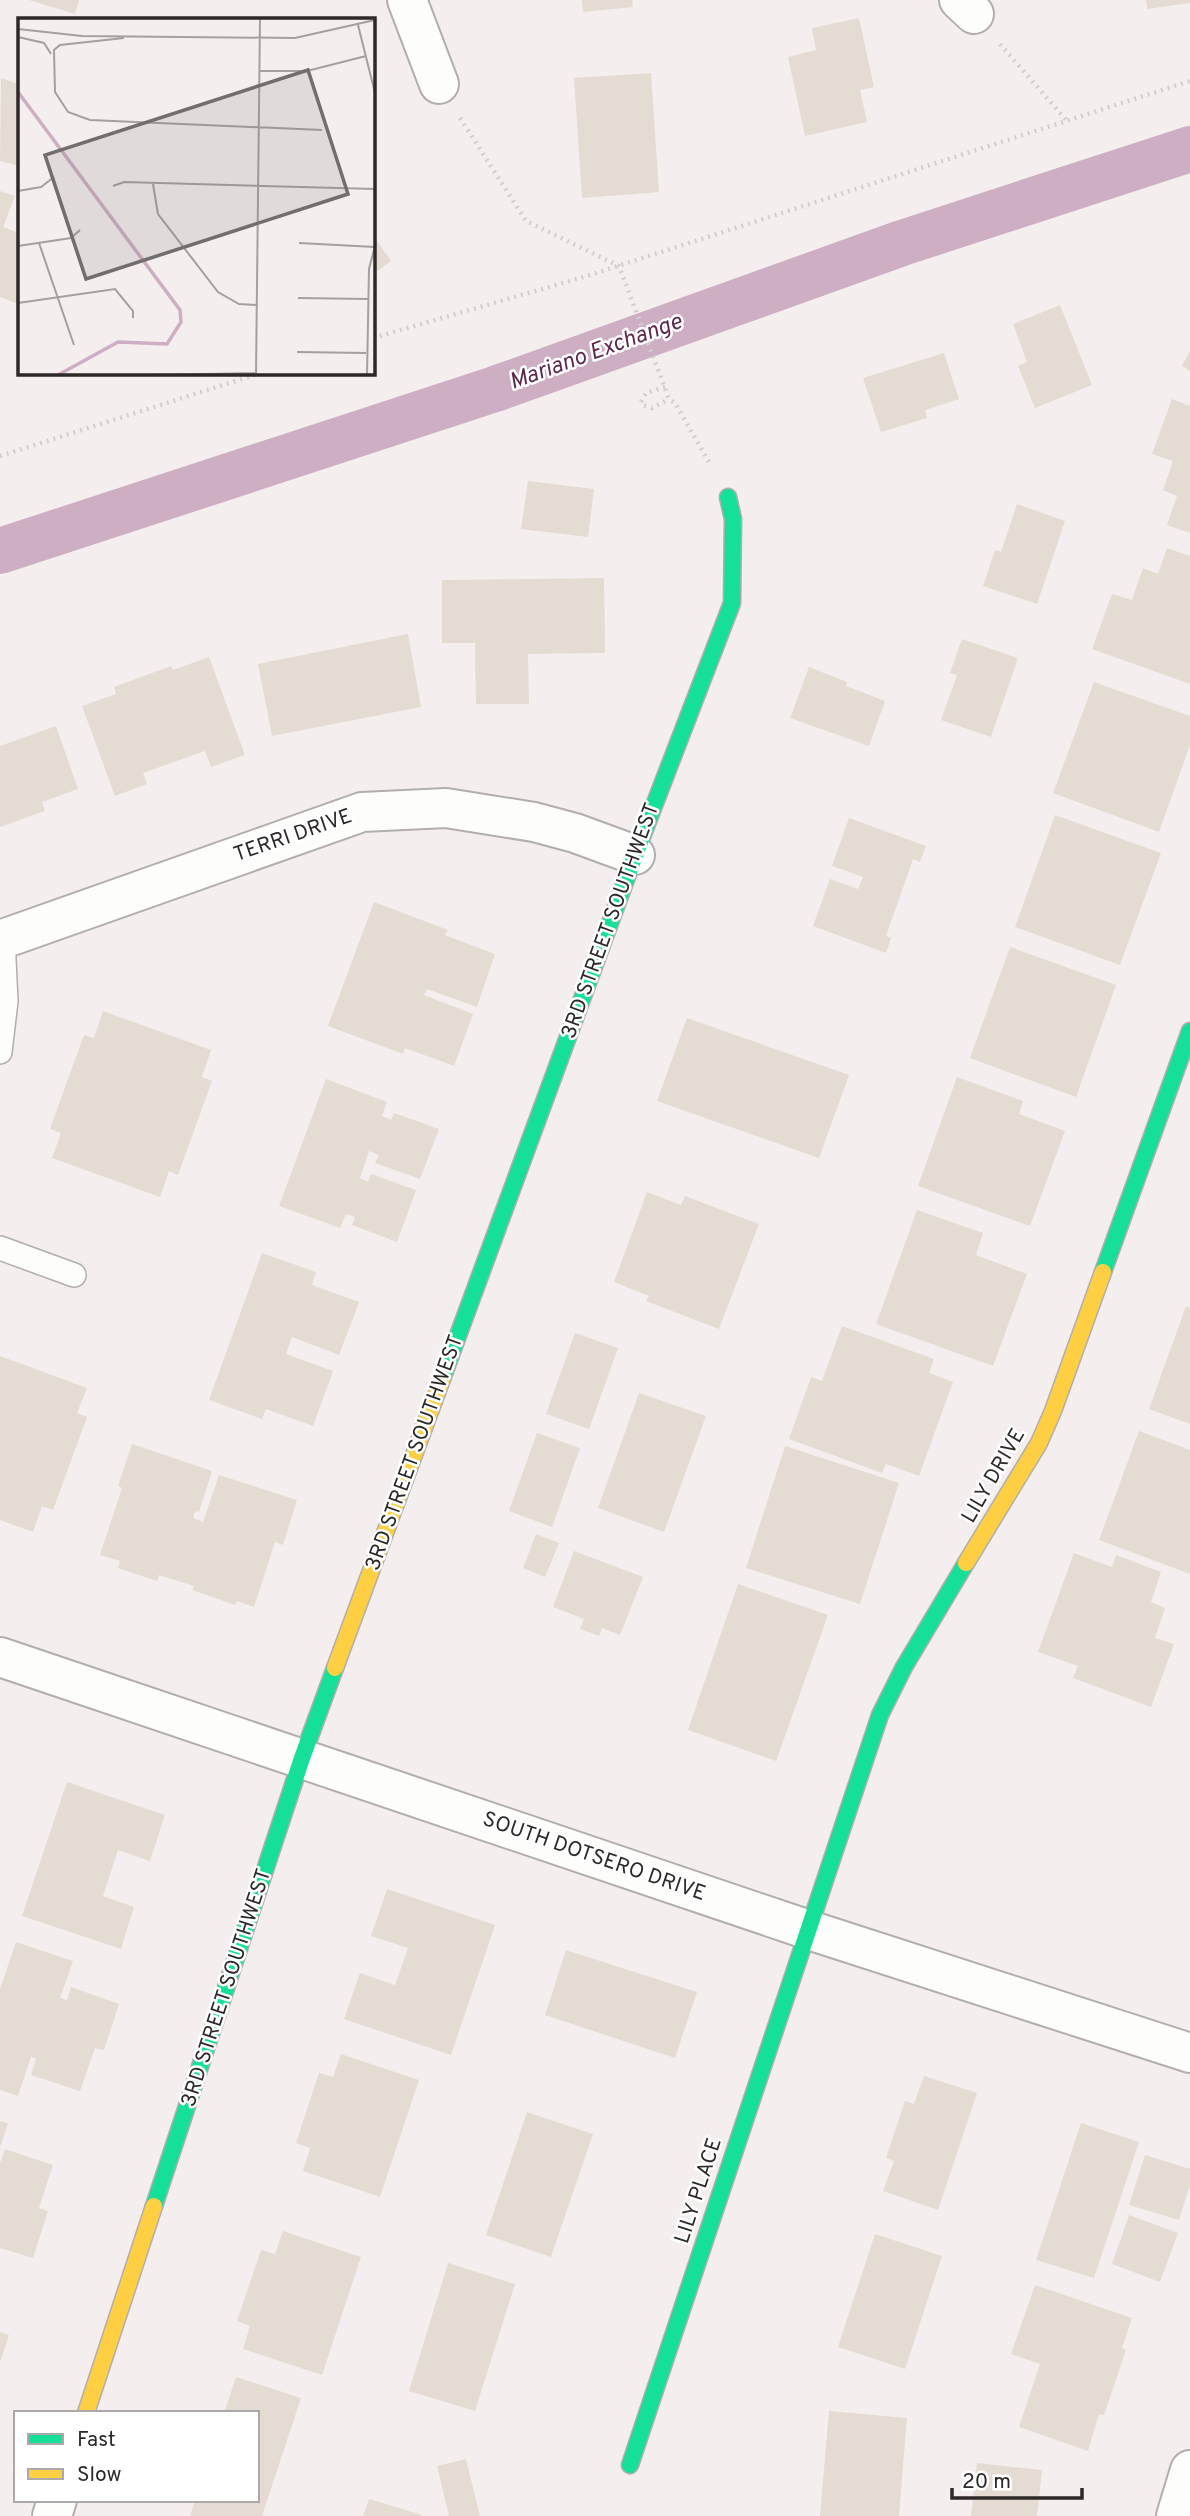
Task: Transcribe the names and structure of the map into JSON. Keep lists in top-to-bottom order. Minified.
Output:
{"streets":{"street":["TERRI DRIVE","3RD STREET SOUTHWEST","LILY DRIVE","SOUTH DOTSERO DRIVE","LILY PLACE"]},"crossings":[["TERRI DRIVE","3RD STREET SOUTHWEST"],["3RD STREET SOUTHWEST","SOUTH DOTSERO DRIVE"],["LILY DRIVE","SOUTH DOTSERO DRIVE"],["LILY DRIVE","LILY PLACE"],["SOUTH DOTSERO DRIVE","LILY PLACE"]],"water":["Mariano Exchange"],"legend":["Fast","Slow"],"scale_bar":"20 m"}
